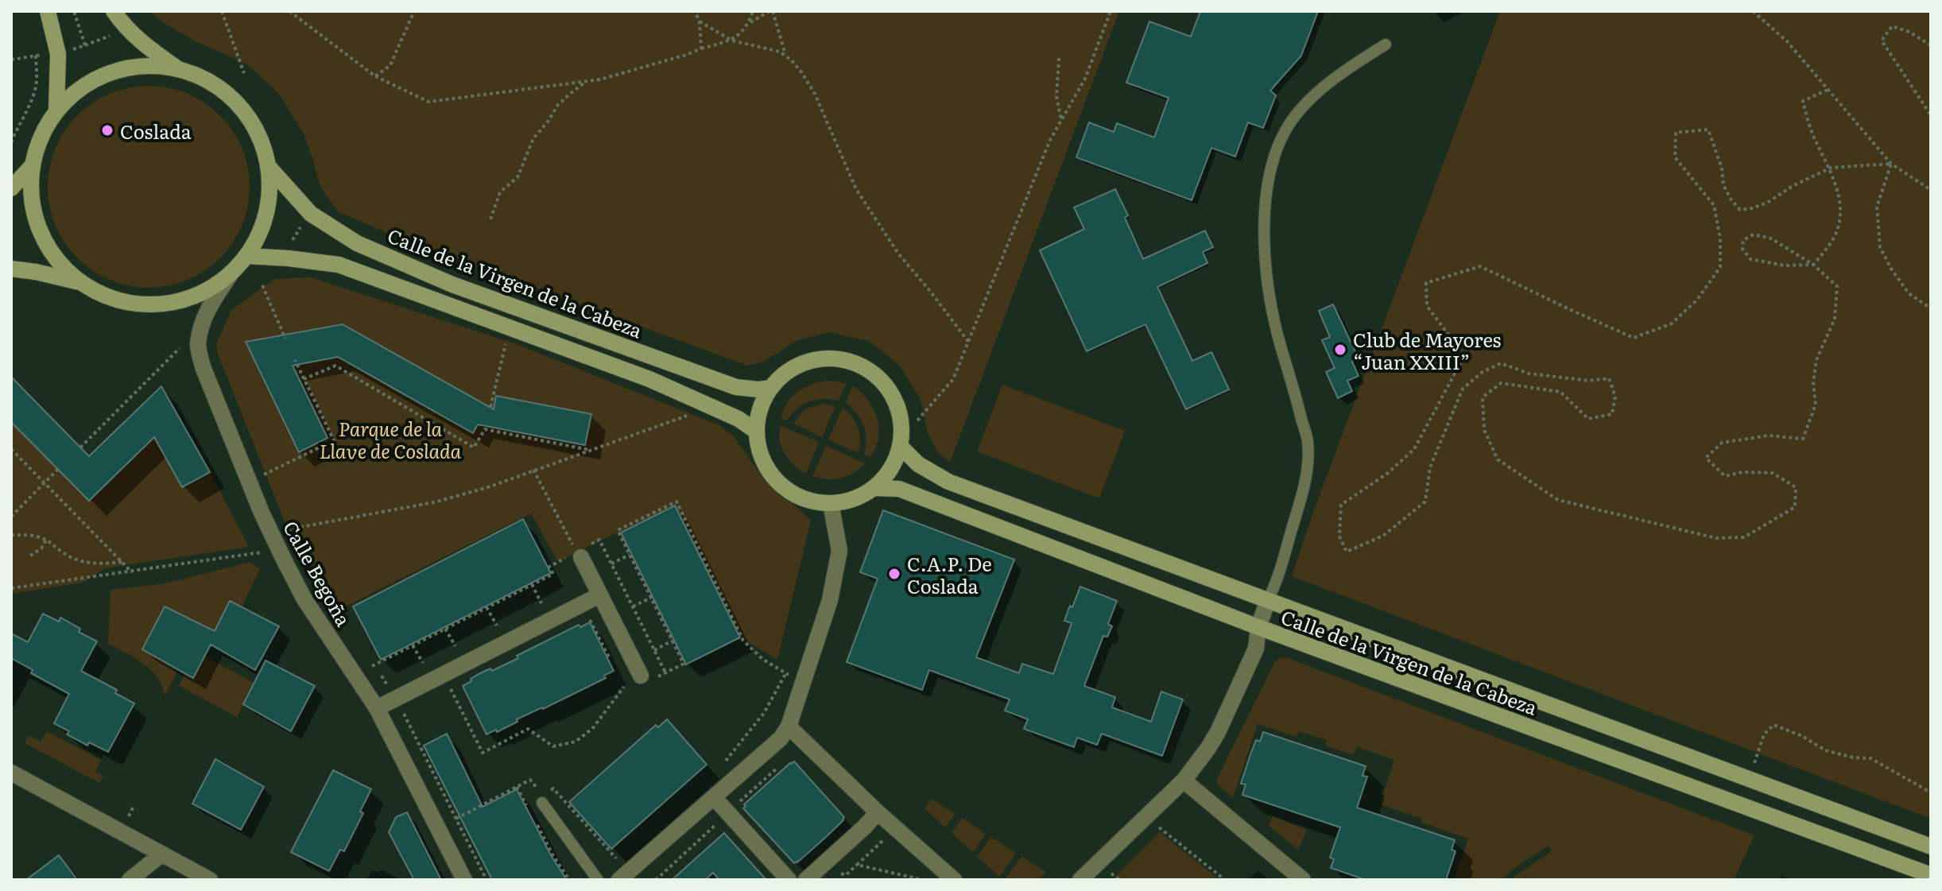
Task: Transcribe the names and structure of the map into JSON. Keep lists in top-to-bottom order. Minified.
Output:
{"streets":{"main road":["Calle de la Virgen de la Cabeza"],"street":["Calle Begoña"]},"parks":["Parque de la Llave de Coslada"],"places":["Coslada","Club de Mayores “Juan XXIII”","C.A.P. De Coslada"]}
